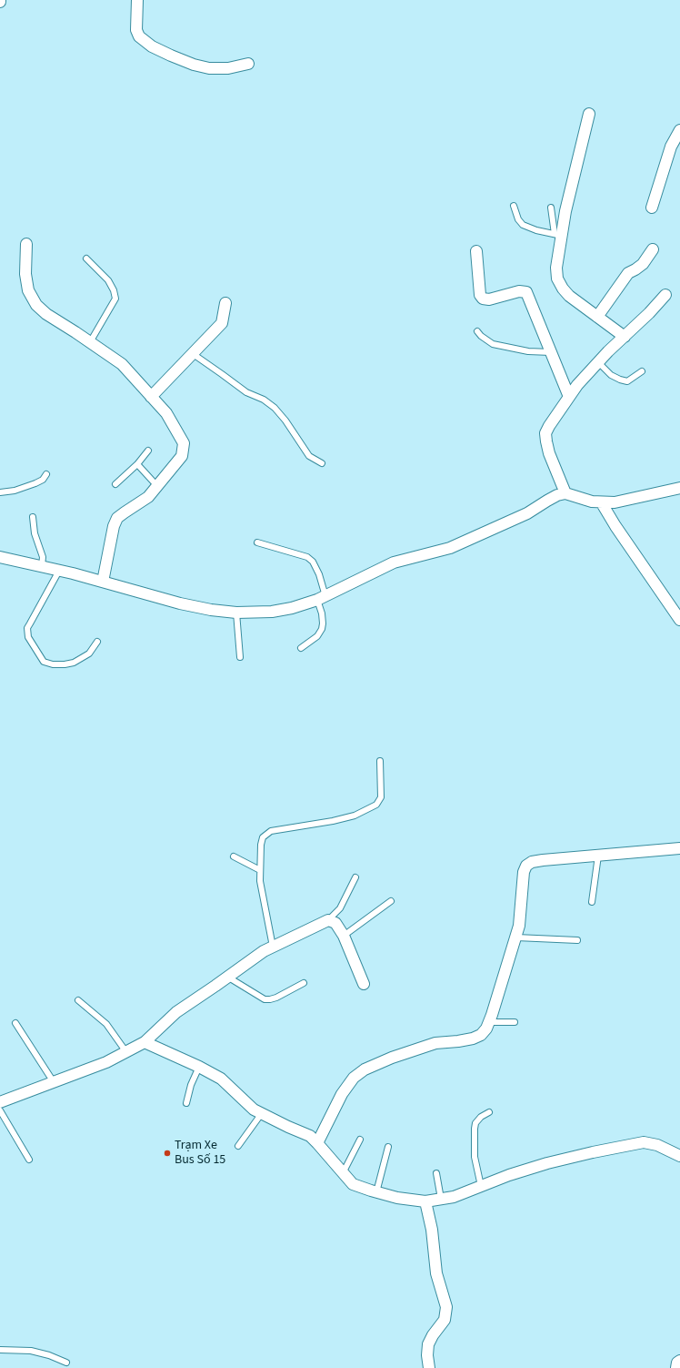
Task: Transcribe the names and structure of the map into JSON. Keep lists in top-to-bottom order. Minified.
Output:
{"places":["Trạm Xe Bus Số 15"]}
